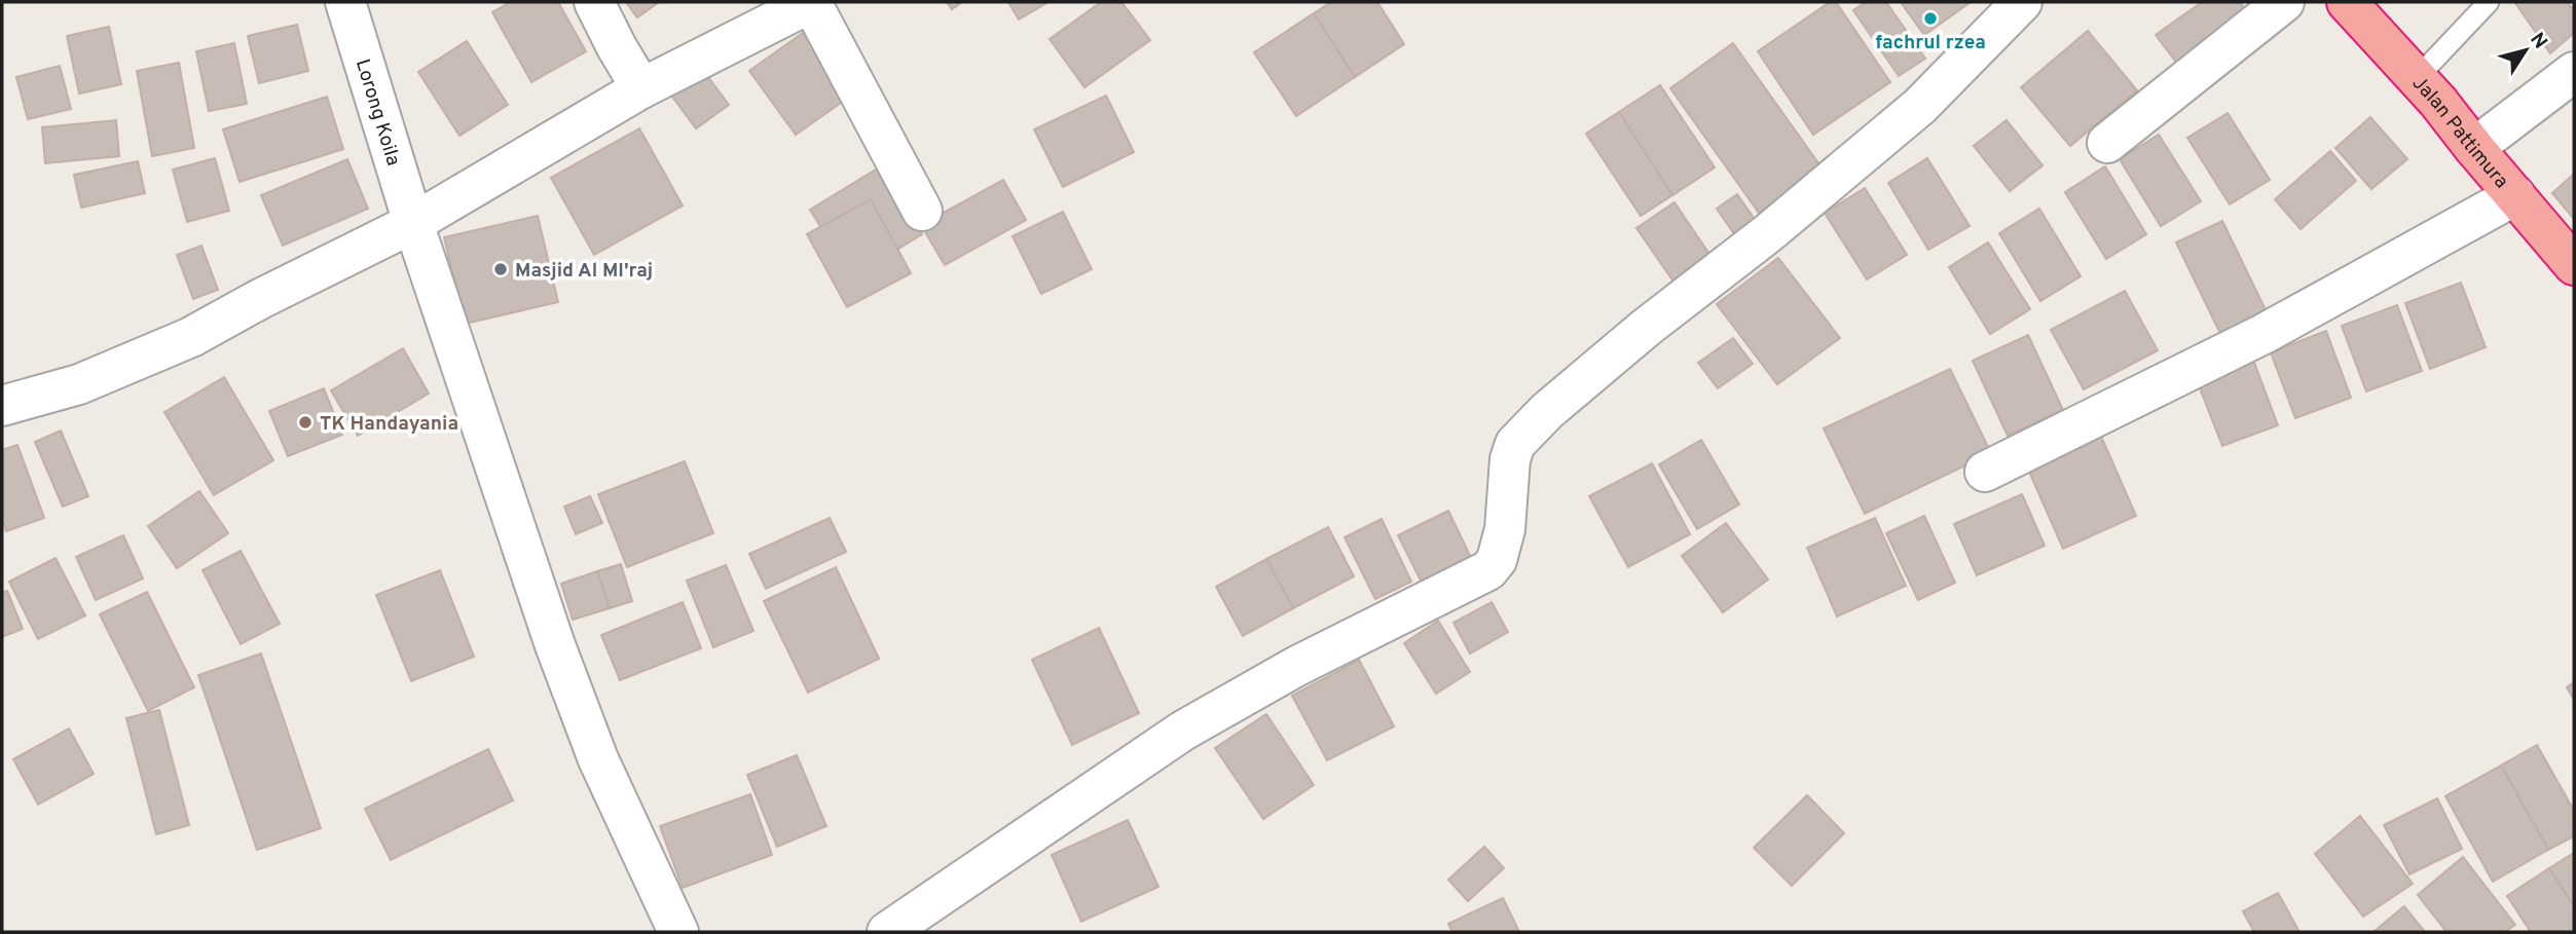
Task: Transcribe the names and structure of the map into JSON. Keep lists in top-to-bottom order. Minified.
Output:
{"streets":{"highway":["Jalan Pattimura"],"street":["Lorong Koila"]},"places":["fachrul rzea","Masjid Al MI'raj","TK Handayania"],"north":"top right"}
